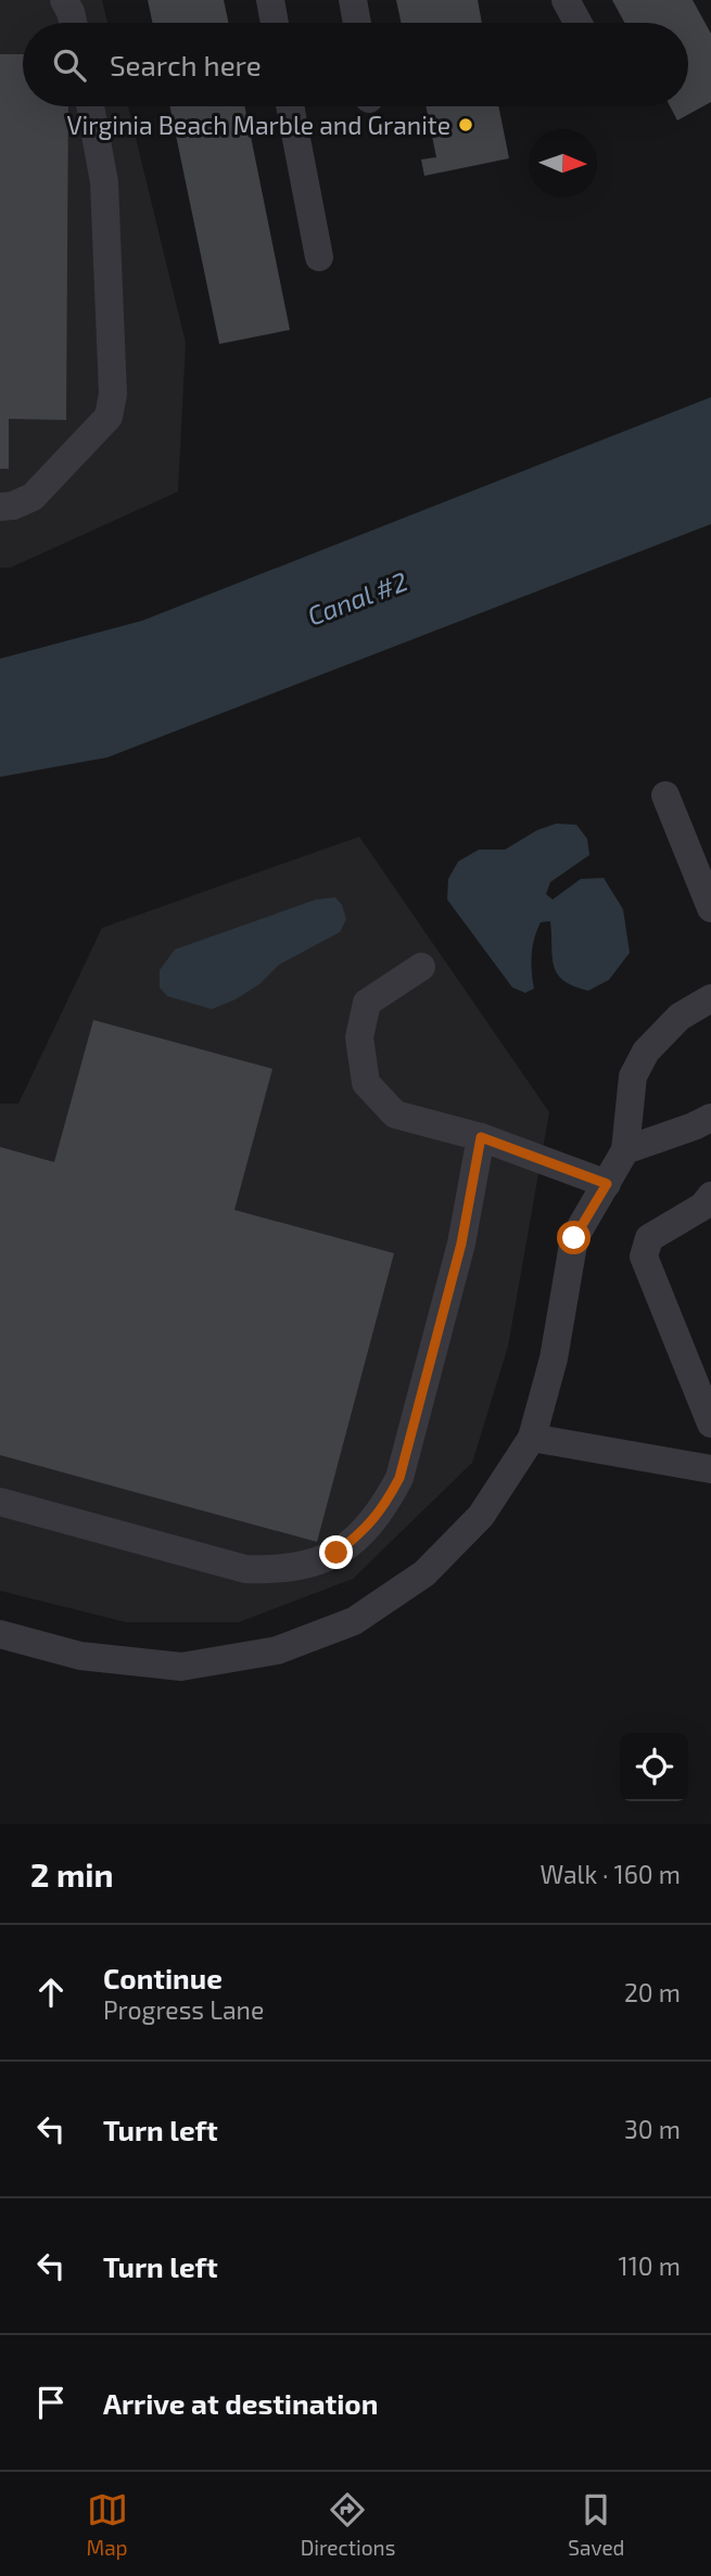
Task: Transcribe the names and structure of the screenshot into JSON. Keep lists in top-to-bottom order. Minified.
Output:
{"water":["Canal #2"],"places":["Virginia Beach Marble and Granite"],"north":"right","page":{"search":"Search here","heading":["2 min","Walk · 160 m"],"list":[["Continue","Progress Lane","20 m"],["Turn left","30 m"],["Turn left","110 m"],"Arrive at destination"],"nav":["Map","Directions","Saved"]}}
